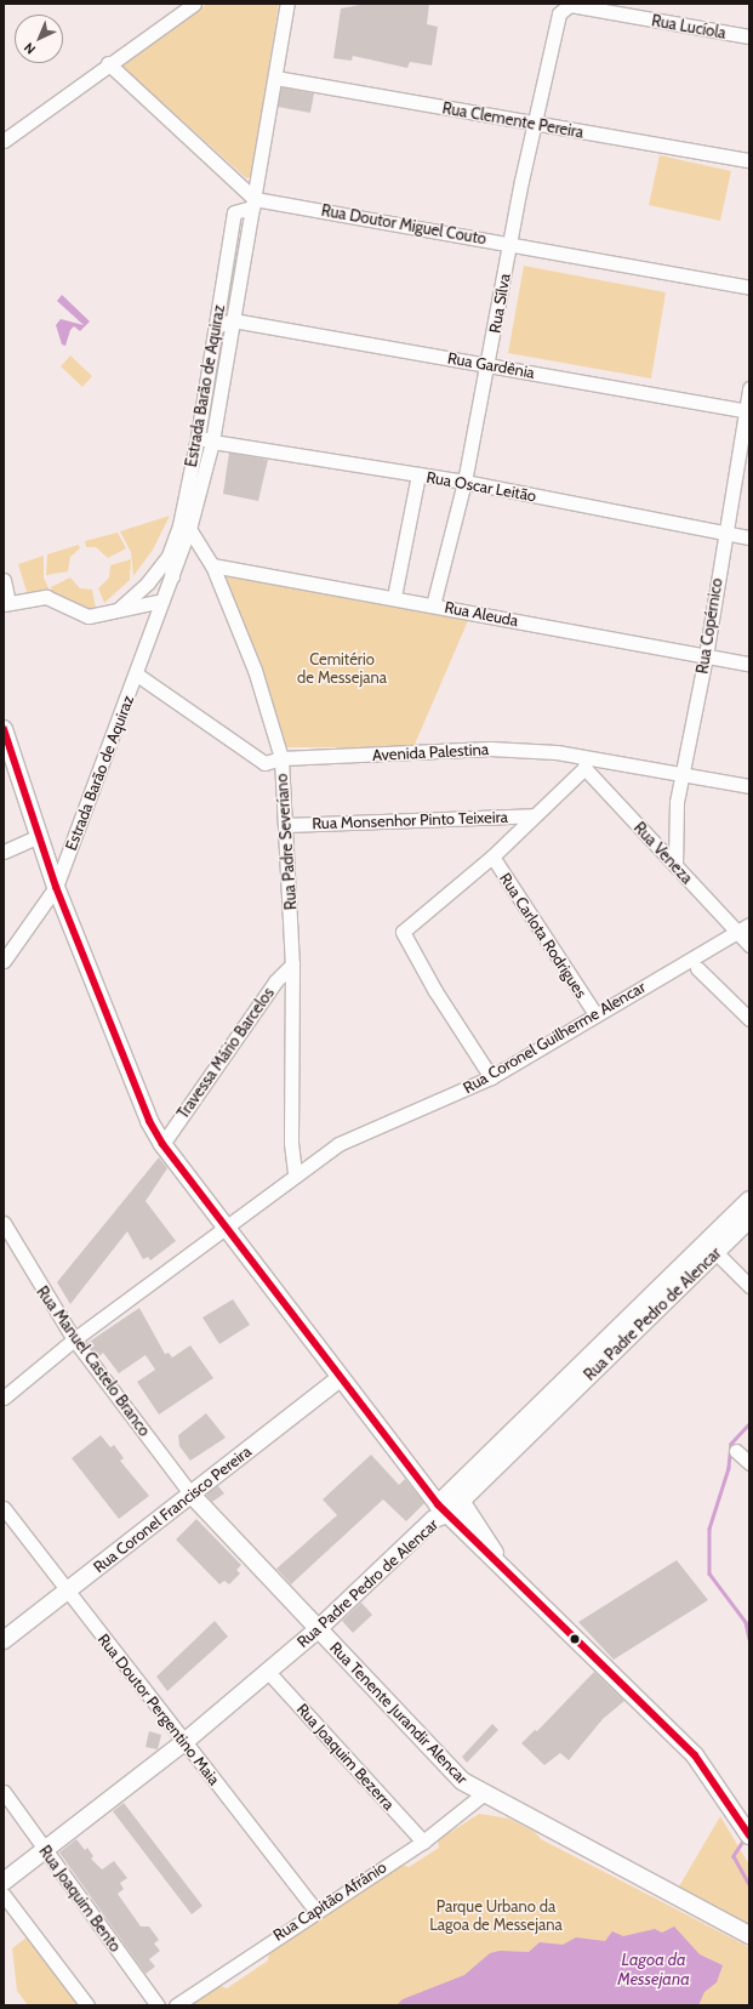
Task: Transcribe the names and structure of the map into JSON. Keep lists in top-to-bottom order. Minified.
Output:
{"streets":{"main road":["Rua Padre Pedro de Alencar","Rua Coronel Francisco Pereira","Rua Tenente Jurandir Alencar"],"street":["Rua Lucíola","Rua Clemente Pereira","Rua Doutor Miguel Couto","Rua Sílva","Rua Gardênia","Estrada Barão de Aquiraz","Rua Oscar Leitão","Rua Aleuda","Rua Copérnico","Avenida Palestina","Rua Monsenhor Pinto Teixeira","Rua Padre Severíano","Rua Veneza","Rua Carlota Rodrigues","Rua Coronel Guilherme Alencar","Travessa Mário Barcelos","Rua Manuel Castelo Branco","Rua Doutor Pergentino Maia","Rua Joaquim Bezerra","Rua Joaquim Bento","Rua Capitão Afrânio"]},"crossings":[["Rua Lucíola","Rua Sílva"],["Rua Clemente Pereira","Rua Sílva"],["Rua Clemente Pereira","Estrada Barão de Aquiraz"],["Rua Doutor Miguel Couto","Rua Sílva"],["Rua Doutor Miguel Couto","Estrada Barão de Aquiraz"],["Rua Sílva","Rua Gardênia"],["Rua Sílva","Rua Oscar Leitão"],["Rua Sílva","Rua Aleuda"],["Rua Gardênia","Estrada Barão de Aquiraz"],["Rua Gardênia","Rua Copérnico"],["Estrada Barão de Aquiraz","Rua Oscar Leitão"],["Estrada Barão de Aquiraz","Avenida Palestina"],["Estrada Barão de Aquiraz","Rua Padre Severíano"],["Rua Oscar Leitão","Rua Copérnico"],["Rua Aleuda","Rua Copérnico"],["Rua Aleuda","Rua Padre Severíano"],["Rua Copérnico","Avenida Palestina"],["Rua Copérnico","Rua Veneza"],["Avenida Palestina","Rua Padre Severíano"],["Avenida Palestina","Rua Veneza"],["Rua Monsenhor Pinto Teixeira","Rua Padre Severíano"],["Rua Padre Severíano","Rua Coronel Guilherme Alencar"],["Rua Padre Severíano","Travessa Mário Barcelos"],["Rua Veneza","Rua Coronel Guilherme Alencar"],["Rua Carlota Rodrigues","Rua Coronel Guilherme Alencar"],["Rua Coronel Guilherme Alencar","Rua Manuel Castelo Branco"],["Rua Padre Pedro de Alencar","Rua Doutor Pergentino Maia"],["Rua Padre Pedro de Alencar","Rua Tenente Jurandir Alencar"],["Rua Padre Pedro de Alencar","Rua Joaquim Bezerra"],["Rua Padre Pedro de Alencar","Rua Joaquim Bento"],["Rua Manuel Castelo Branco","Rua Coronel Francisco Pereira"],["Rua Manuel Castelo Branco","Rua Tenente Jurandir Alencar"],["Rua Coronel Francisco Pereira","Rua Doutor Pergentino Maia"],["Rua Coronel Francisco Pereira","Rua Tenente Jurandir Alencar"],["Rua Doutor Pergentino Maia","Rua Capitão Afrânio"],["Rua Tenente Jurandir Alencar","Rua Capitão Afrânio"],["Rua Joaquim Bezerra","Rua Capitão Afrânio"]],"water":["Lagoa da Messejana"],"parks":["Cemitério de Messejana","Parque Urbano da Lagoa de Messejana"],"north":"bottom left"}
